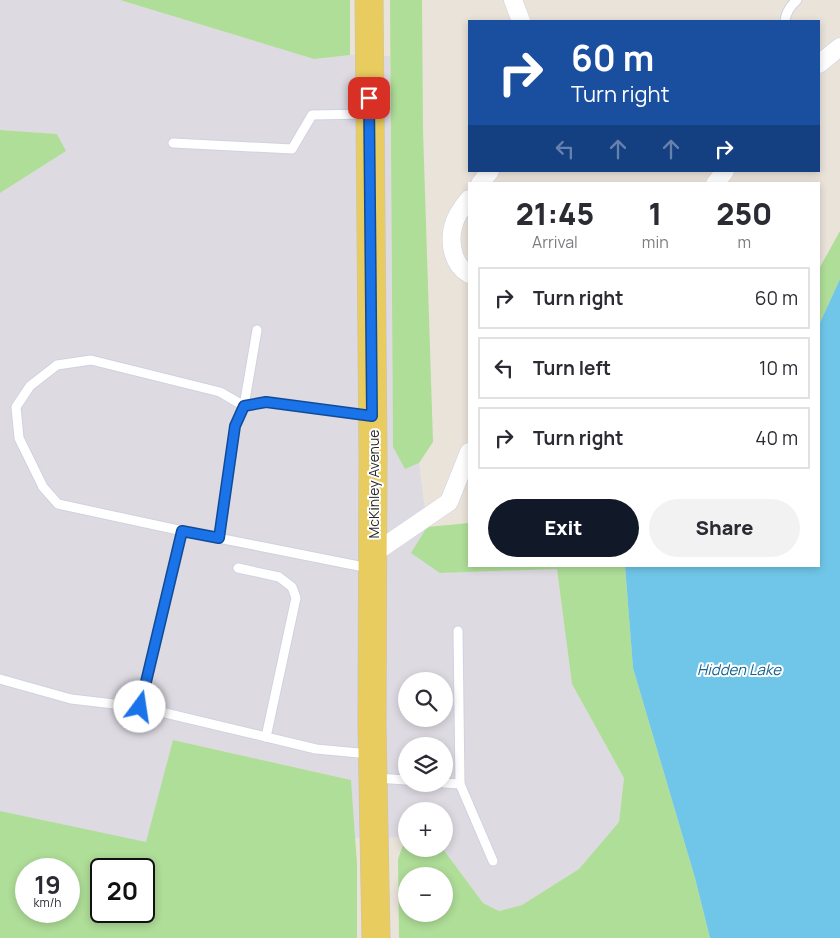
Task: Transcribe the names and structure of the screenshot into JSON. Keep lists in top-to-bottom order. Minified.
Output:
{"streets":{"main road":["McKinley Avenue"]},"water":["Hidden Lake"],"page":{"turn":["60 m","Turn right"],"eta":["21:45","Arrival","1","min","250","m"],"list":[{"name":"Turn right","value":"60 m"},{"name":"Turn left","value":"10 m"},{"name":"Turn right","value":"40 m"}],"buttons":["Exit","Share"],"map_buttons":["+","−"],"speed":"19 km/h","limit":"20"}}
